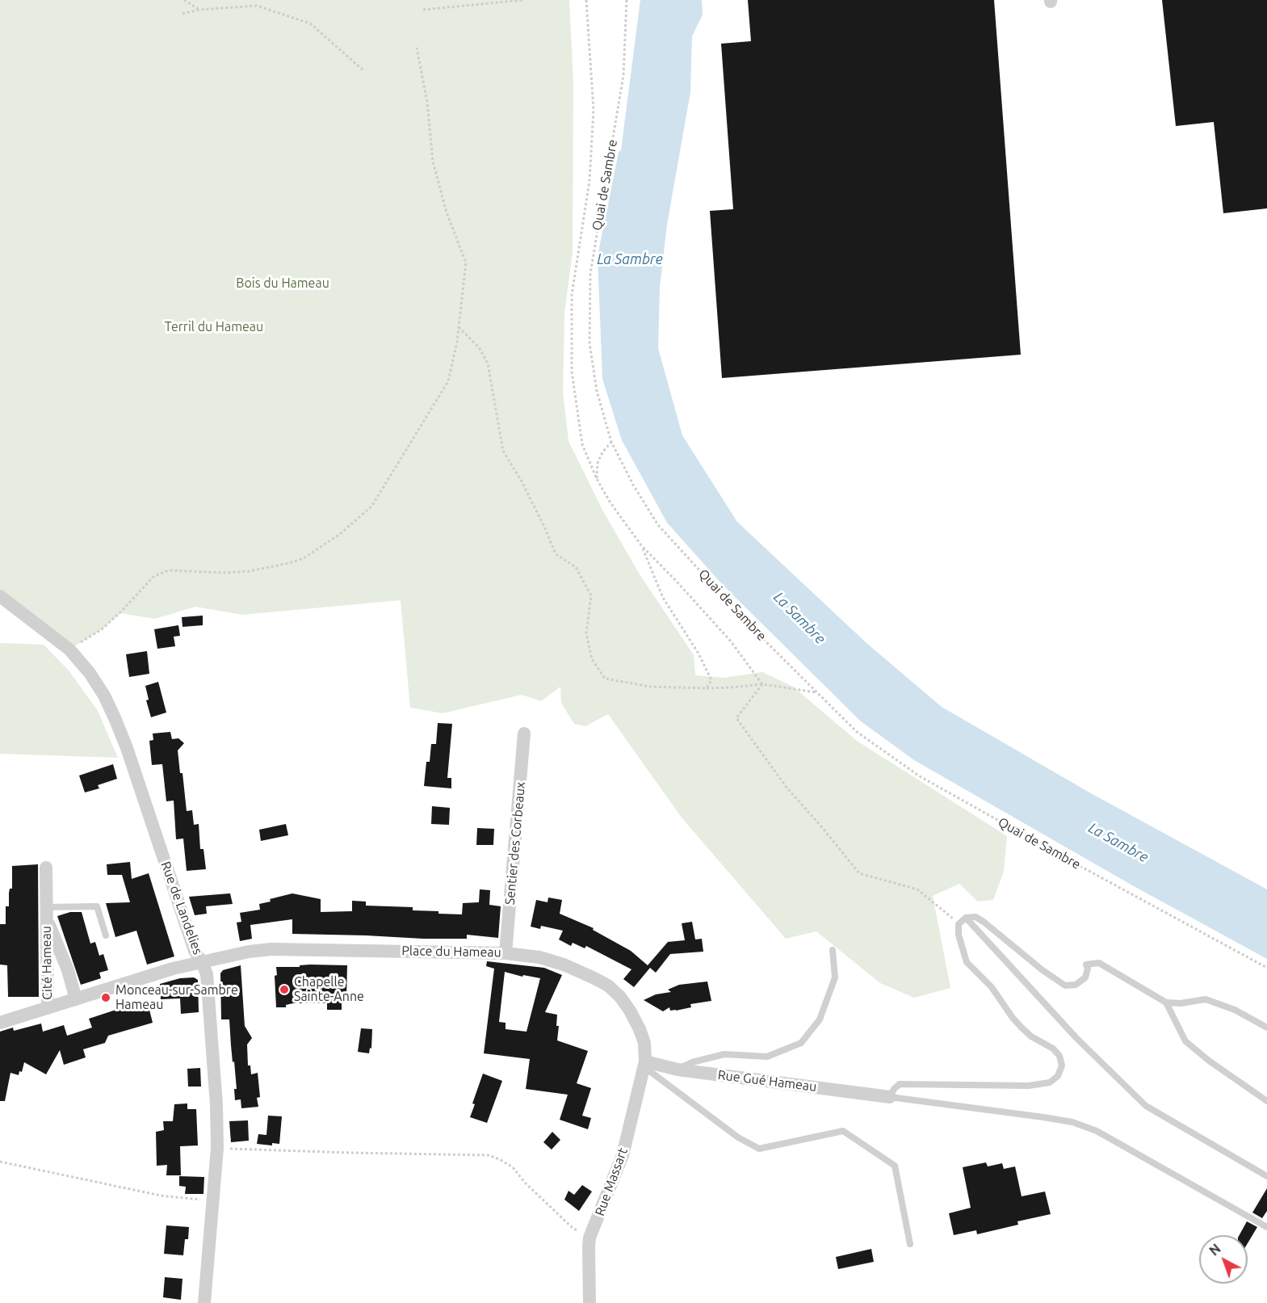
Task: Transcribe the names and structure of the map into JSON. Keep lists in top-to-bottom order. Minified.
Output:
{"streets":{"street":["Sentier des Corbeaux","Rue de Landelies","Place du Hameau","Cité Hameau","Rue Gué Hameau","Rue Massart"],"path":["Quai de Sambre"]},"crossings":[["Sentier des Corbeaux","Place du Hameau"],["Rue de Landelies","Place du Hameau"],["Place du Hameau","Cité Hameau"],["Place du Hameau","Rue Gué Hameau"],["Place du Hameau","Rue Massart"],["Rue Gué Hameau","Rue Massart"]],"water":["La Sambre"],"parks":["Bois du Hameau","Terril du Hameau"],"places":["Chapelle Sainte-Anne","Monceau-sur-Sambre Hameau"],"north":"top left"}
